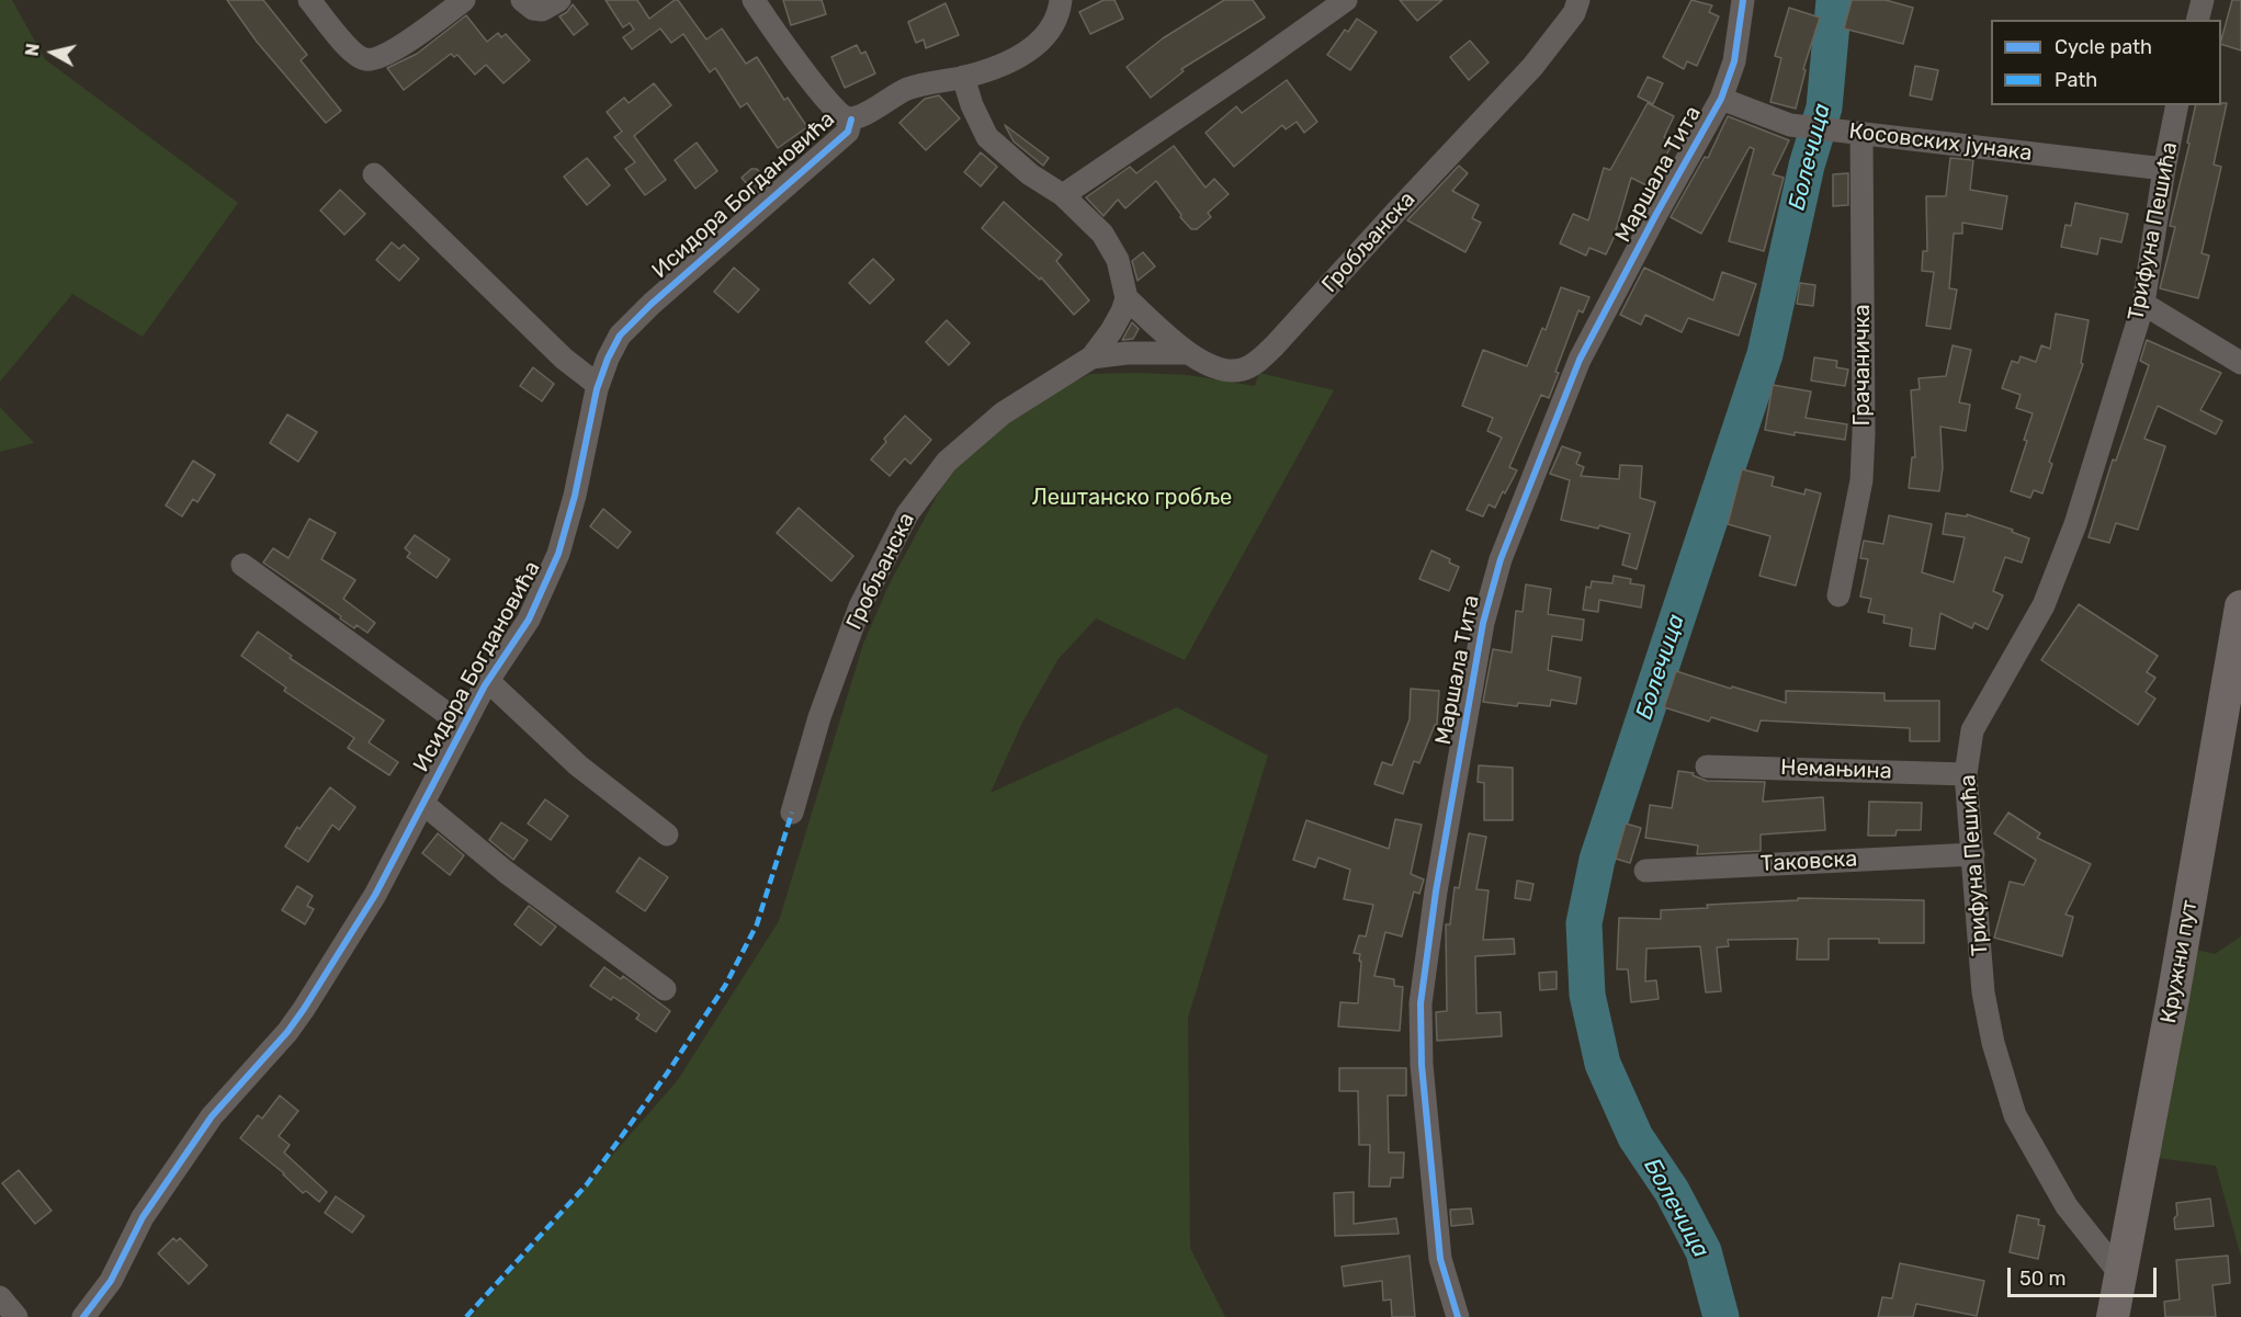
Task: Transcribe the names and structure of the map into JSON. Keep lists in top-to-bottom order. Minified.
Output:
{"streets":{"main road":["Кружни пут"],"street":["Косовских јунака","Маршала Тита","Исидора Богдановића","Трифуна Пешића","Гробљанска","Грачаничка","Немањина","Таковска"]},"crossings":[["Косовских јунака","Маршала Тита"],["Косовских јунака","Трифуна Пешића"],["Косовских јунака","Грачаничка"],["Трифуна Пешића","Немањина"],["Трифуна Пешића","Таковска"],["Трифуна Пешића","Кружни пут"]],"water":["Болечица"],"parks":["Лештанско гробље"],"legend":["Cycle path","Path"],"scale_bar":"50 m","north":"left"}
